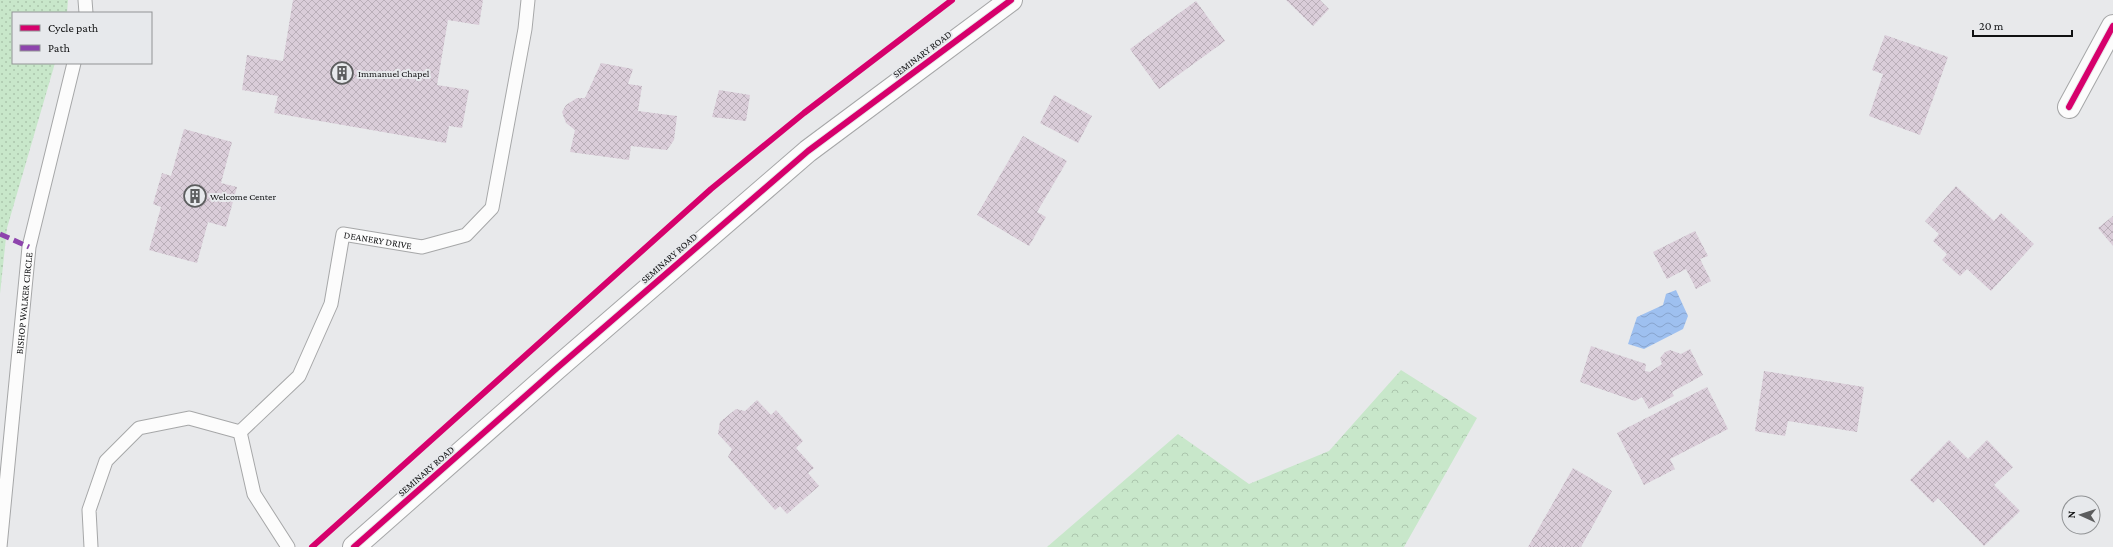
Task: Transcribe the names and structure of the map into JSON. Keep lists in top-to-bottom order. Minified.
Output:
{"streets":{"main road":["SEMINARY ROAD"],"lane":["DEANERY DRIVE","BISHOP WALKER CIRCLE"]},"places":{"building":["Immanuel Chapel","Welcome Center"]},"legend":["Cycle path","Path"],"scale_bar":"20 m","north":"left"}
